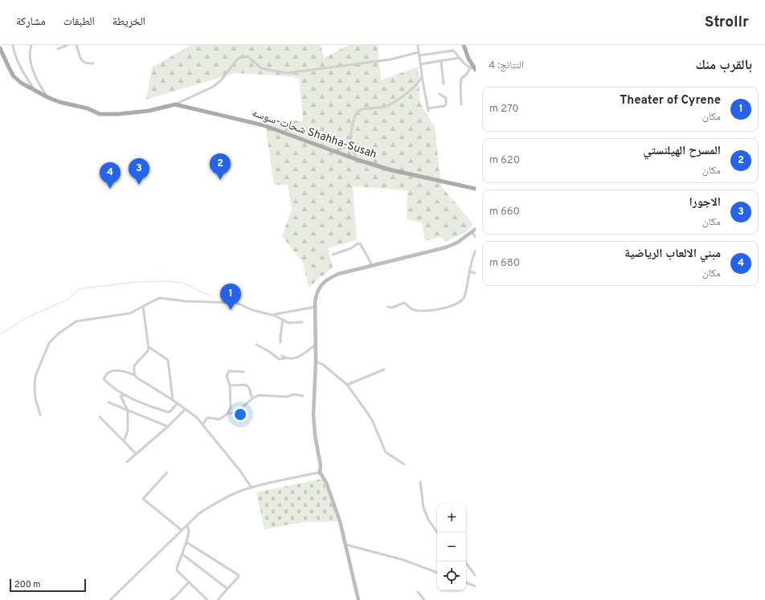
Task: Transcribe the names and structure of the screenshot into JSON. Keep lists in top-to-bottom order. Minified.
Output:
{"streets":{"main road":["شحات-سوسه Shahha-Susah"]},"scale_bar":"200 m","page":{"header":"Strollr","nav":["الخريطة","الطبقات","مشاركة"],"heading":["بالقرب منك","النتائج: 4"],"list":[{"mark":"1","name":"Theater of Cyrene","note":"مكان","value":"270 m"},{"mark":"2","name":"المسرح الهيلنستي","note":"مكان","value":"620 m"},{"mark":"3","name":"الاجورا","note":"مكان","value":"660 m"},{"mark":"4","name":"مبني الالعاب الرياضية","note":"مكان","value":"680 m"}],"pins":["2","3","4","1"],"map_buttons":["+","−"],"scale":"200 m"}}
